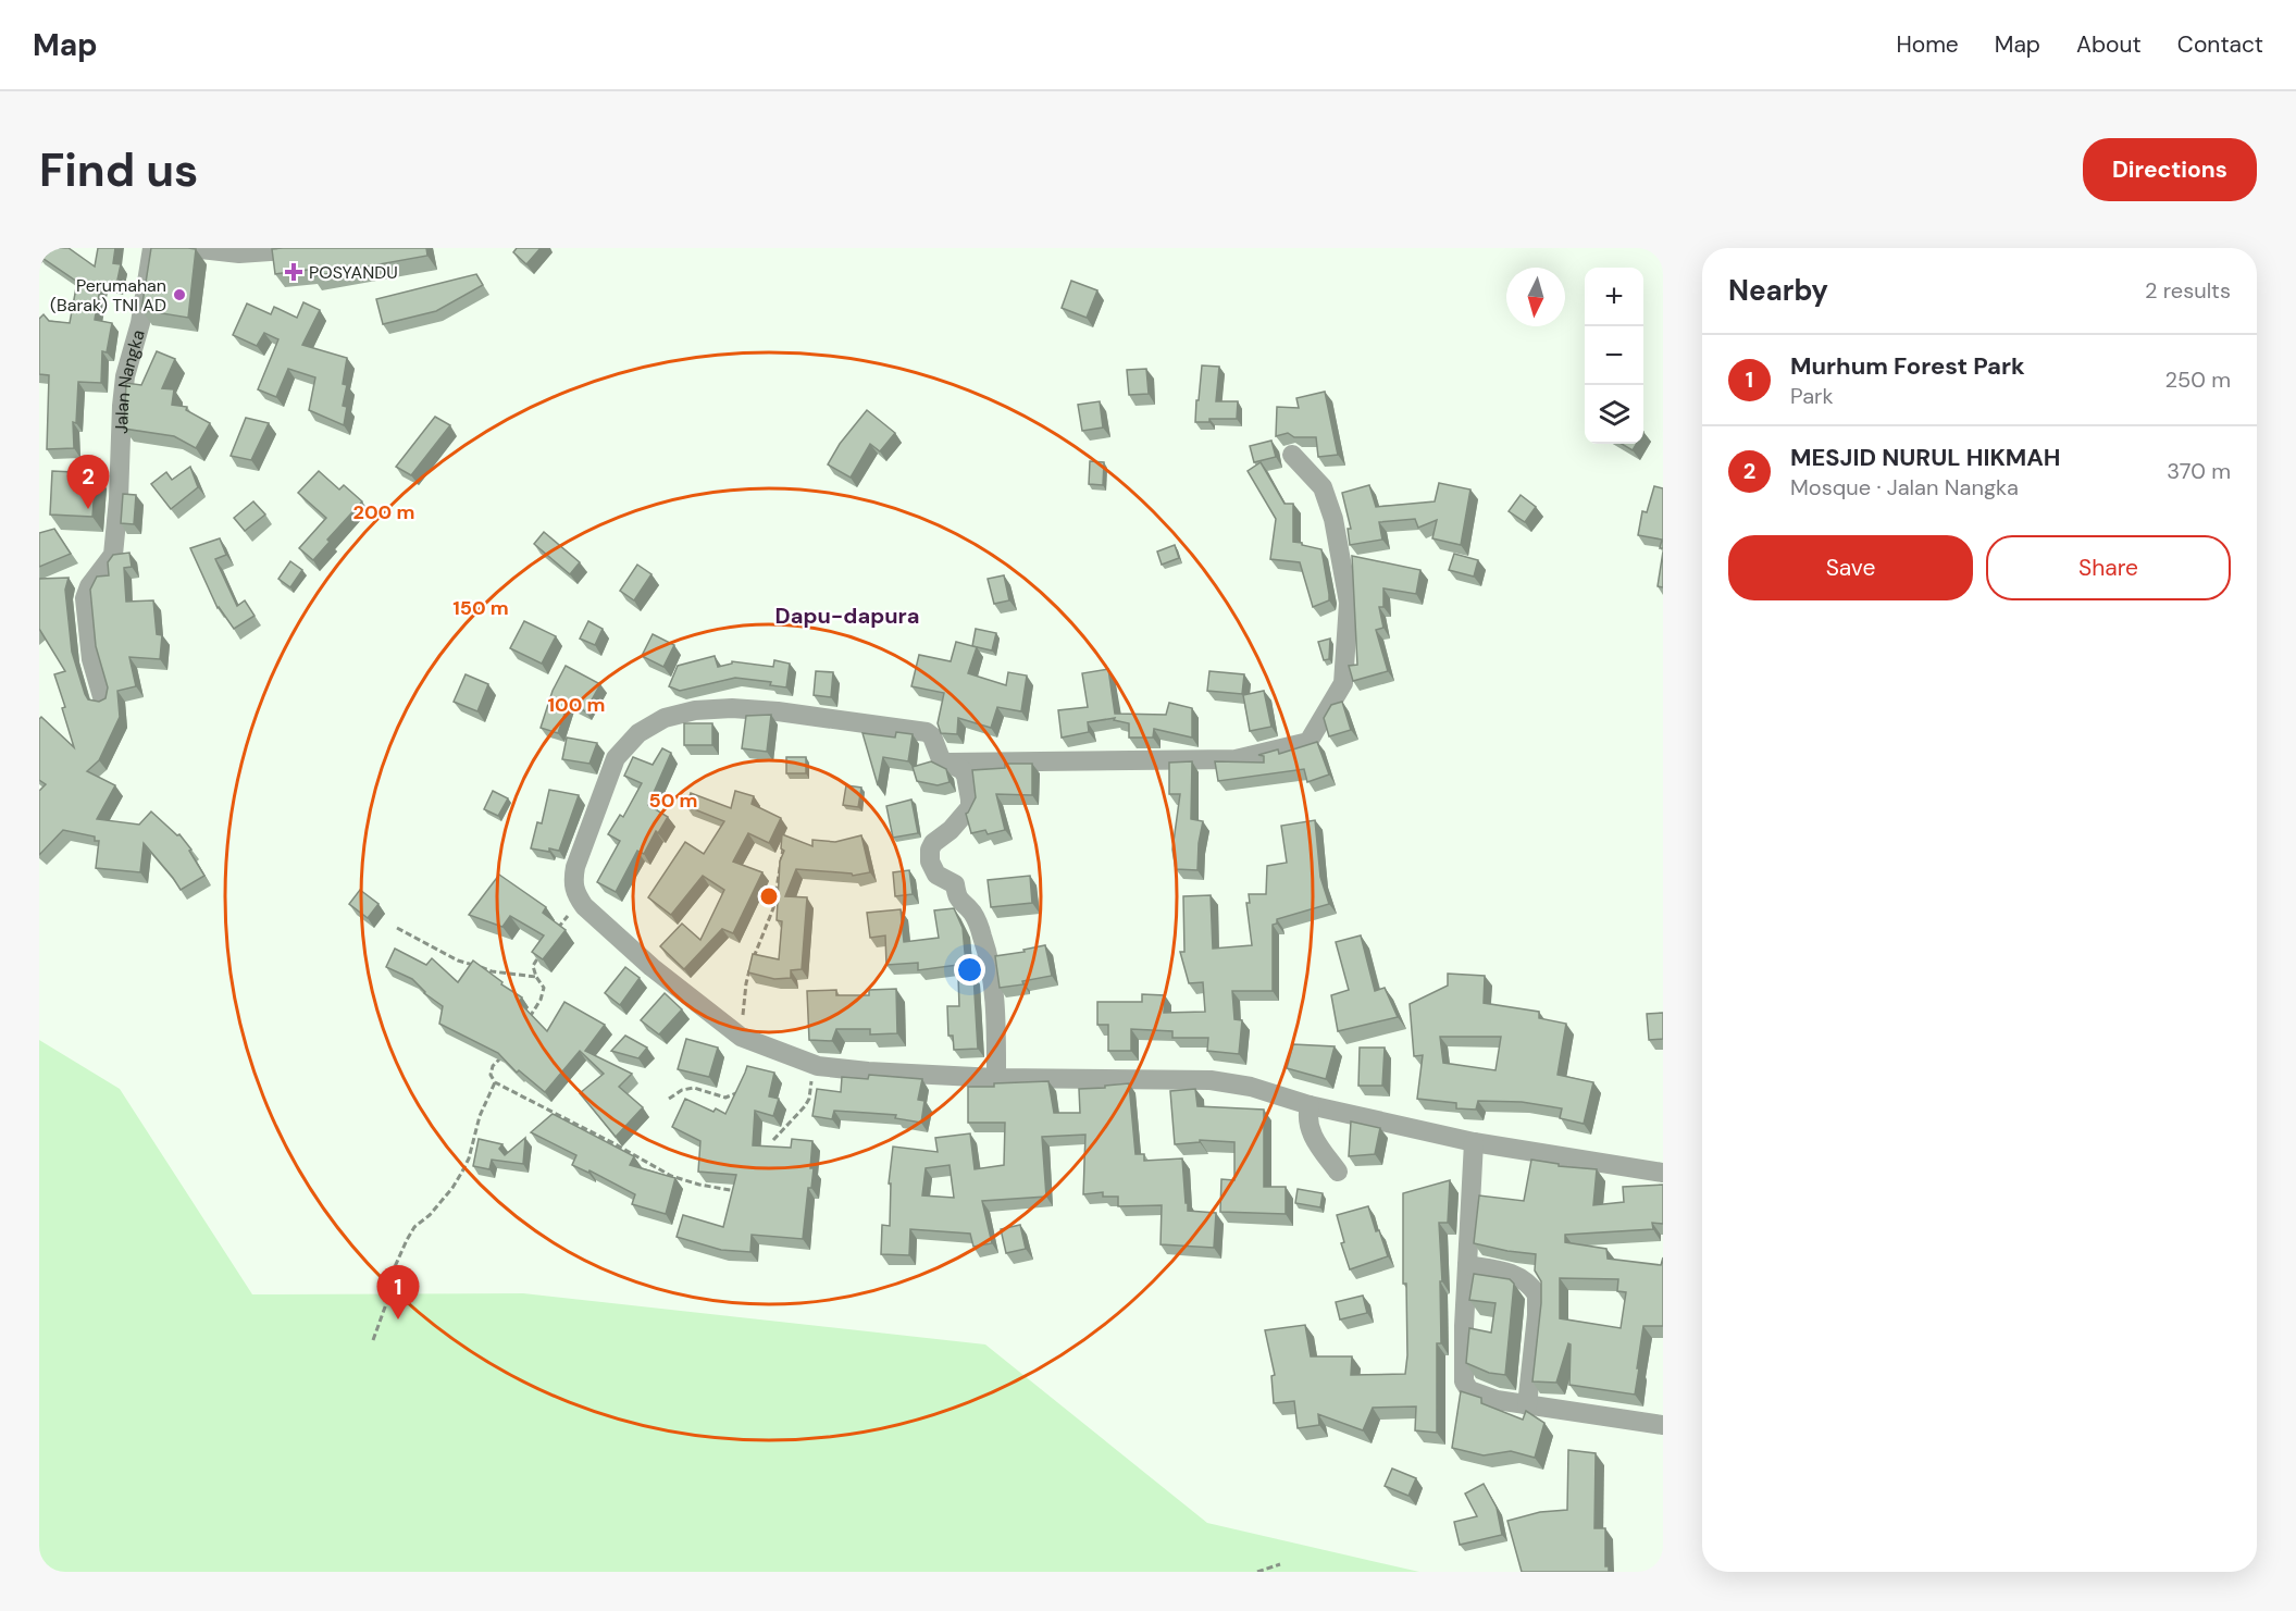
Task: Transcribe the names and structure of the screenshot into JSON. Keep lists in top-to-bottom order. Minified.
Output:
{"streets":{"street":["Jalan Nangka"]},"districts":["Dapu-dapura"],"places":{"health":["POSYANDU"],"other":["Perumahan (Barak) TNI AD"]},"north":"bottom","page":{"header":"Map","nav":["Home","Map","About","Contact"],"buttons":["Directions",["Save","Share"]],"title":"Find us","heading":["Nearby","2 results"],"map_buttons":["+","−"],"list":[{"mark":"1","name":"Murhum Forest Park","note":"Park","value":"250 m"},{"mark":"2","name":"MESJID NURUL HIKMAH","note":"Mosque · Jalan Nangka","value":"370 m"}],"pins":["2","1"]},"rings":["200 m","150 m","100 m","50 m"]}
